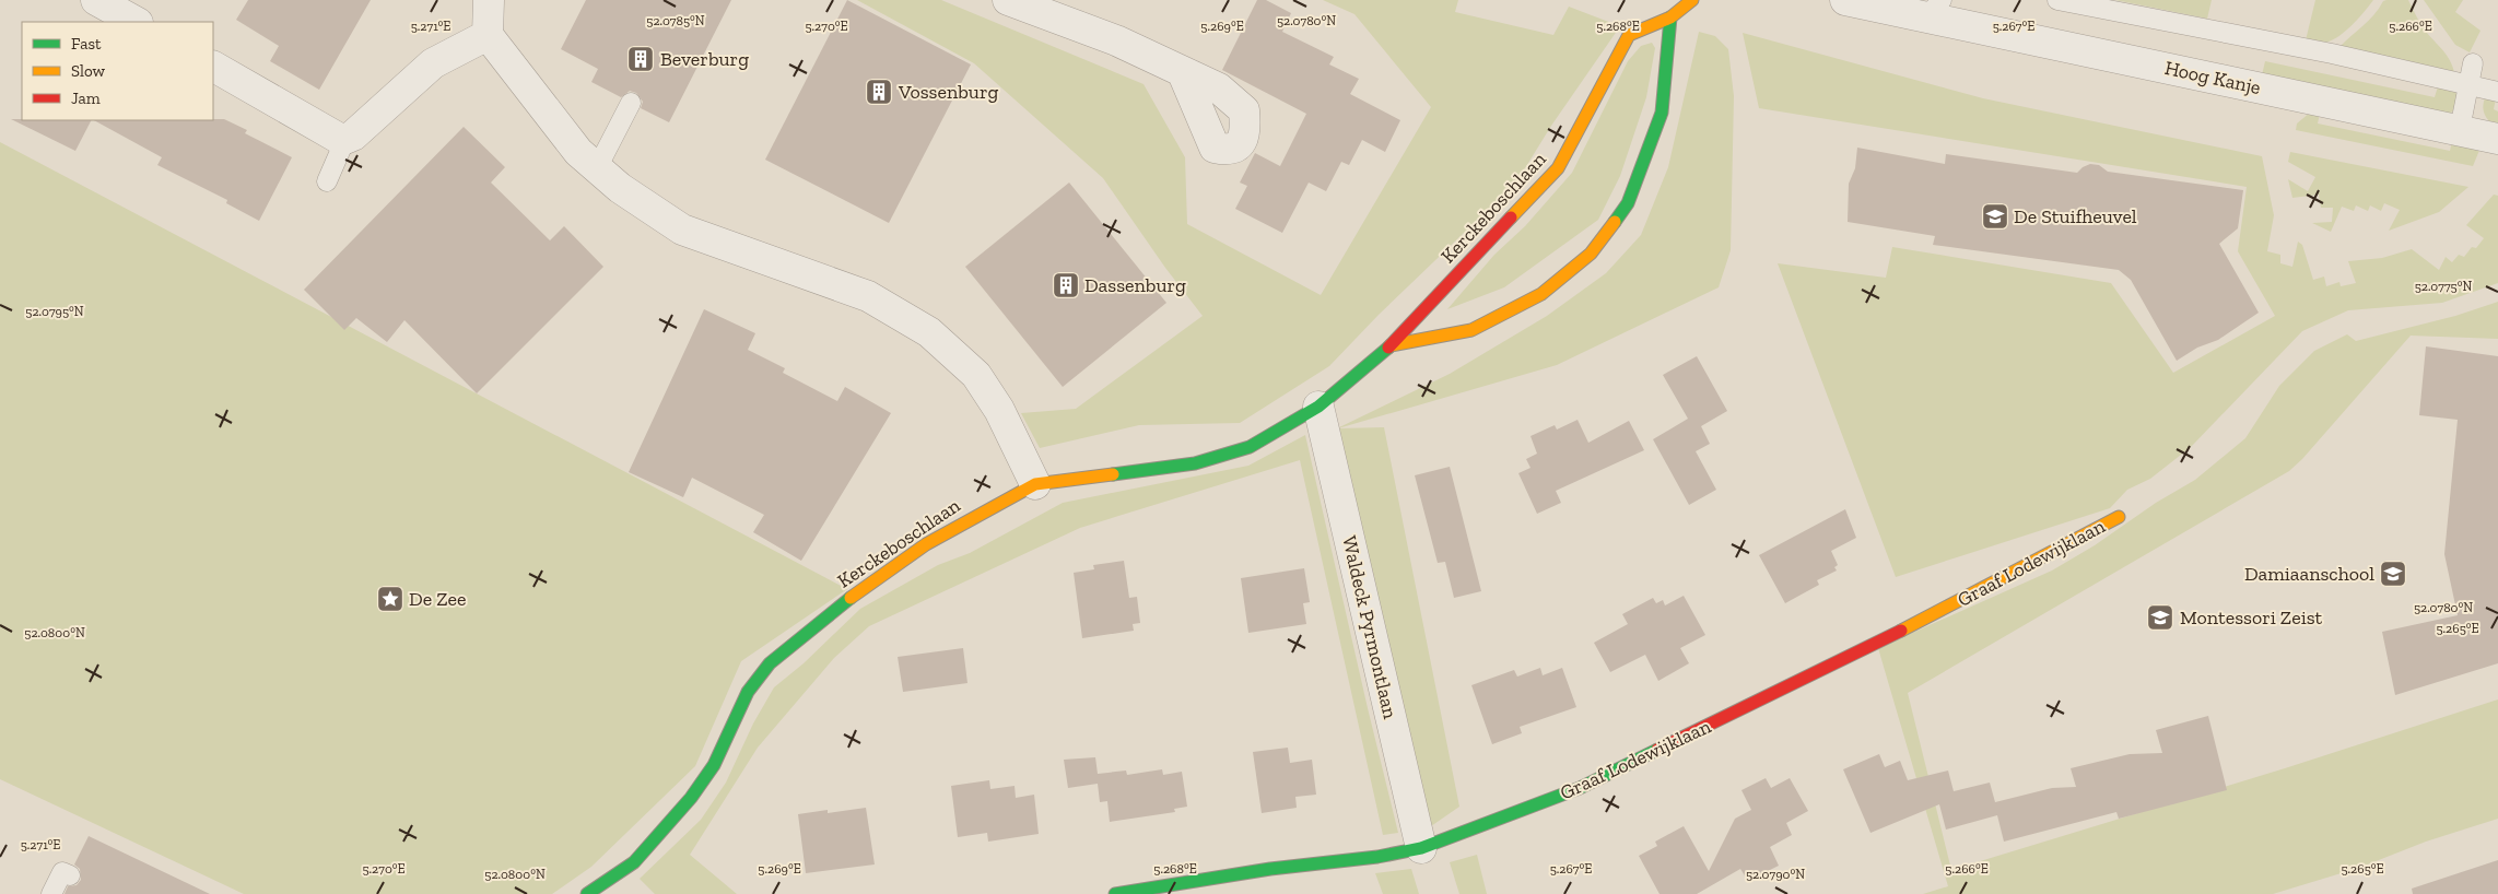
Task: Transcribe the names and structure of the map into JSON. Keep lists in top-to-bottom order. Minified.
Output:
{"streets":{"street":["Hoog Kanje","Kerckeboschlaan","Graaf Lodewijklaan","Waldeck Pyrmontlaan"]},"crossings":[["Kerckeboschlaan","Waldeck Pyrmontlaan"],["Graaf Lodewijklaan","Waldeck Pyrmontlaan"]],"places":{"building":["Beverburg","Vossenburg","Dassenburg"],"school or university":["De Stuifheuvel","Damiaanschool","Montessori Zeist"],"place":["De Zee"]},"legend":["Fast","Slow","Jam"],"coordinates":["52.0785°N","52.0780°N","5.271°E","5.270°E","5.269°E","5.268°E","5.267°E","5.266°E","52.0775°N","52.0795°N","5.265°E","52.0800°N","52.0790°N"]}
